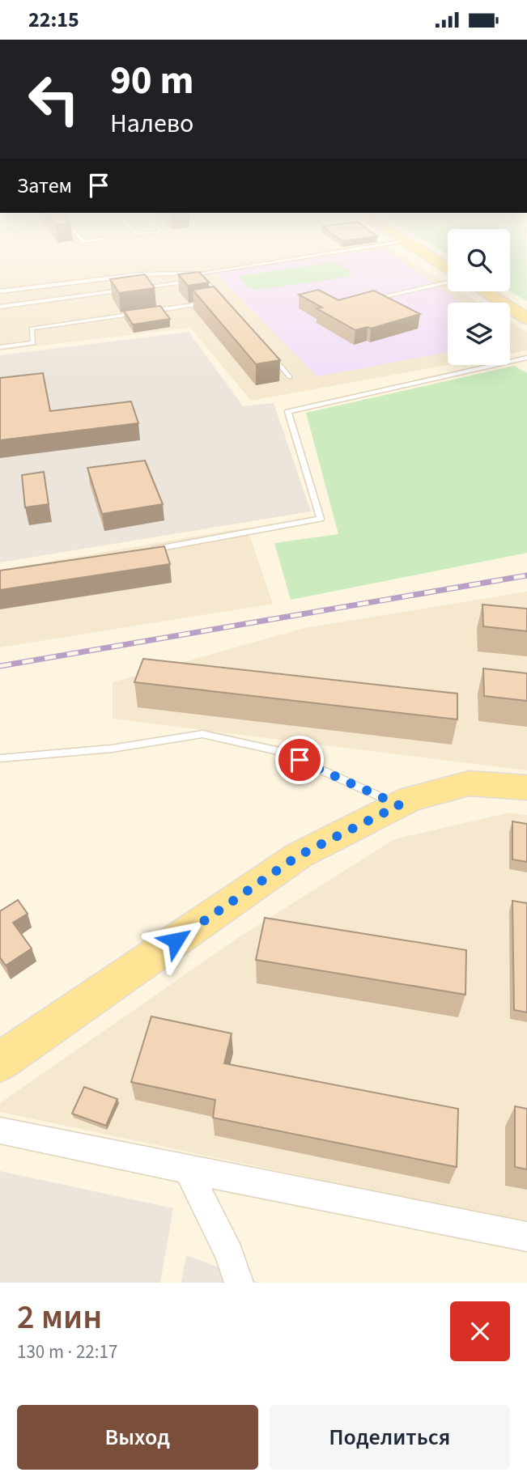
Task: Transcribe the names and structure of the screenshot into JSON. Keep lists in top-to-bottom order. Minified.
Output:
{"page":{"status":"22:15","turn":["90 m","Налево"],"then":"Затем","heading":["2 мин","130 m · 22:17"],"buttons":["Выход","Поделиться"]}}
